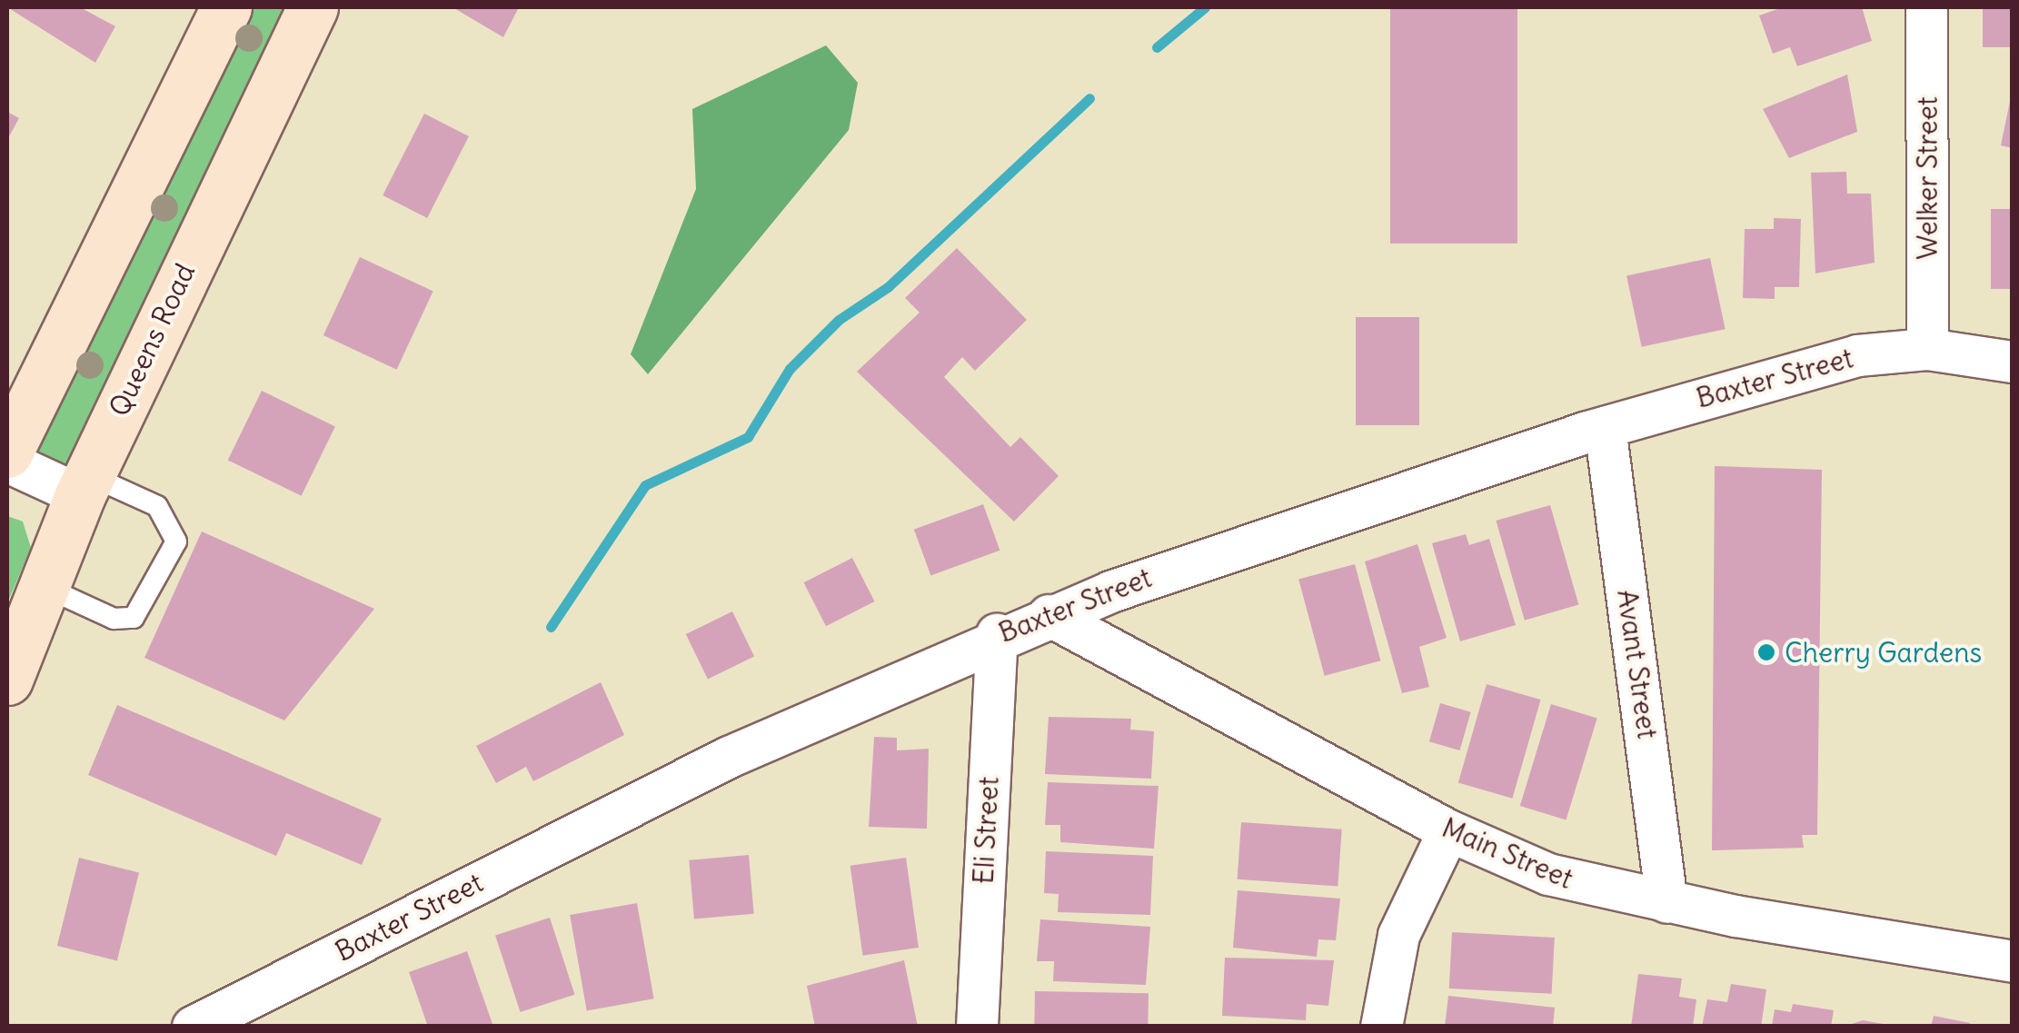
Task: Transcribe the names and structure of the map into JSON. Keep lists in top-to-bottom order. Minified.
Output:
{"streets":{"main road":["Queens Road"],"street":["Welker Street","Baxter Street","Avant Street","Eli Street","Main Street"]},"crossings":[["Welker Street","Baxter Street"],["Baxter Street","Avant Street"],["Baxter Street","Eli Street"],["Baxter Street","Main Street"],["Avant Street","Main Street"]],"places":["Cherry Gardens"]}
